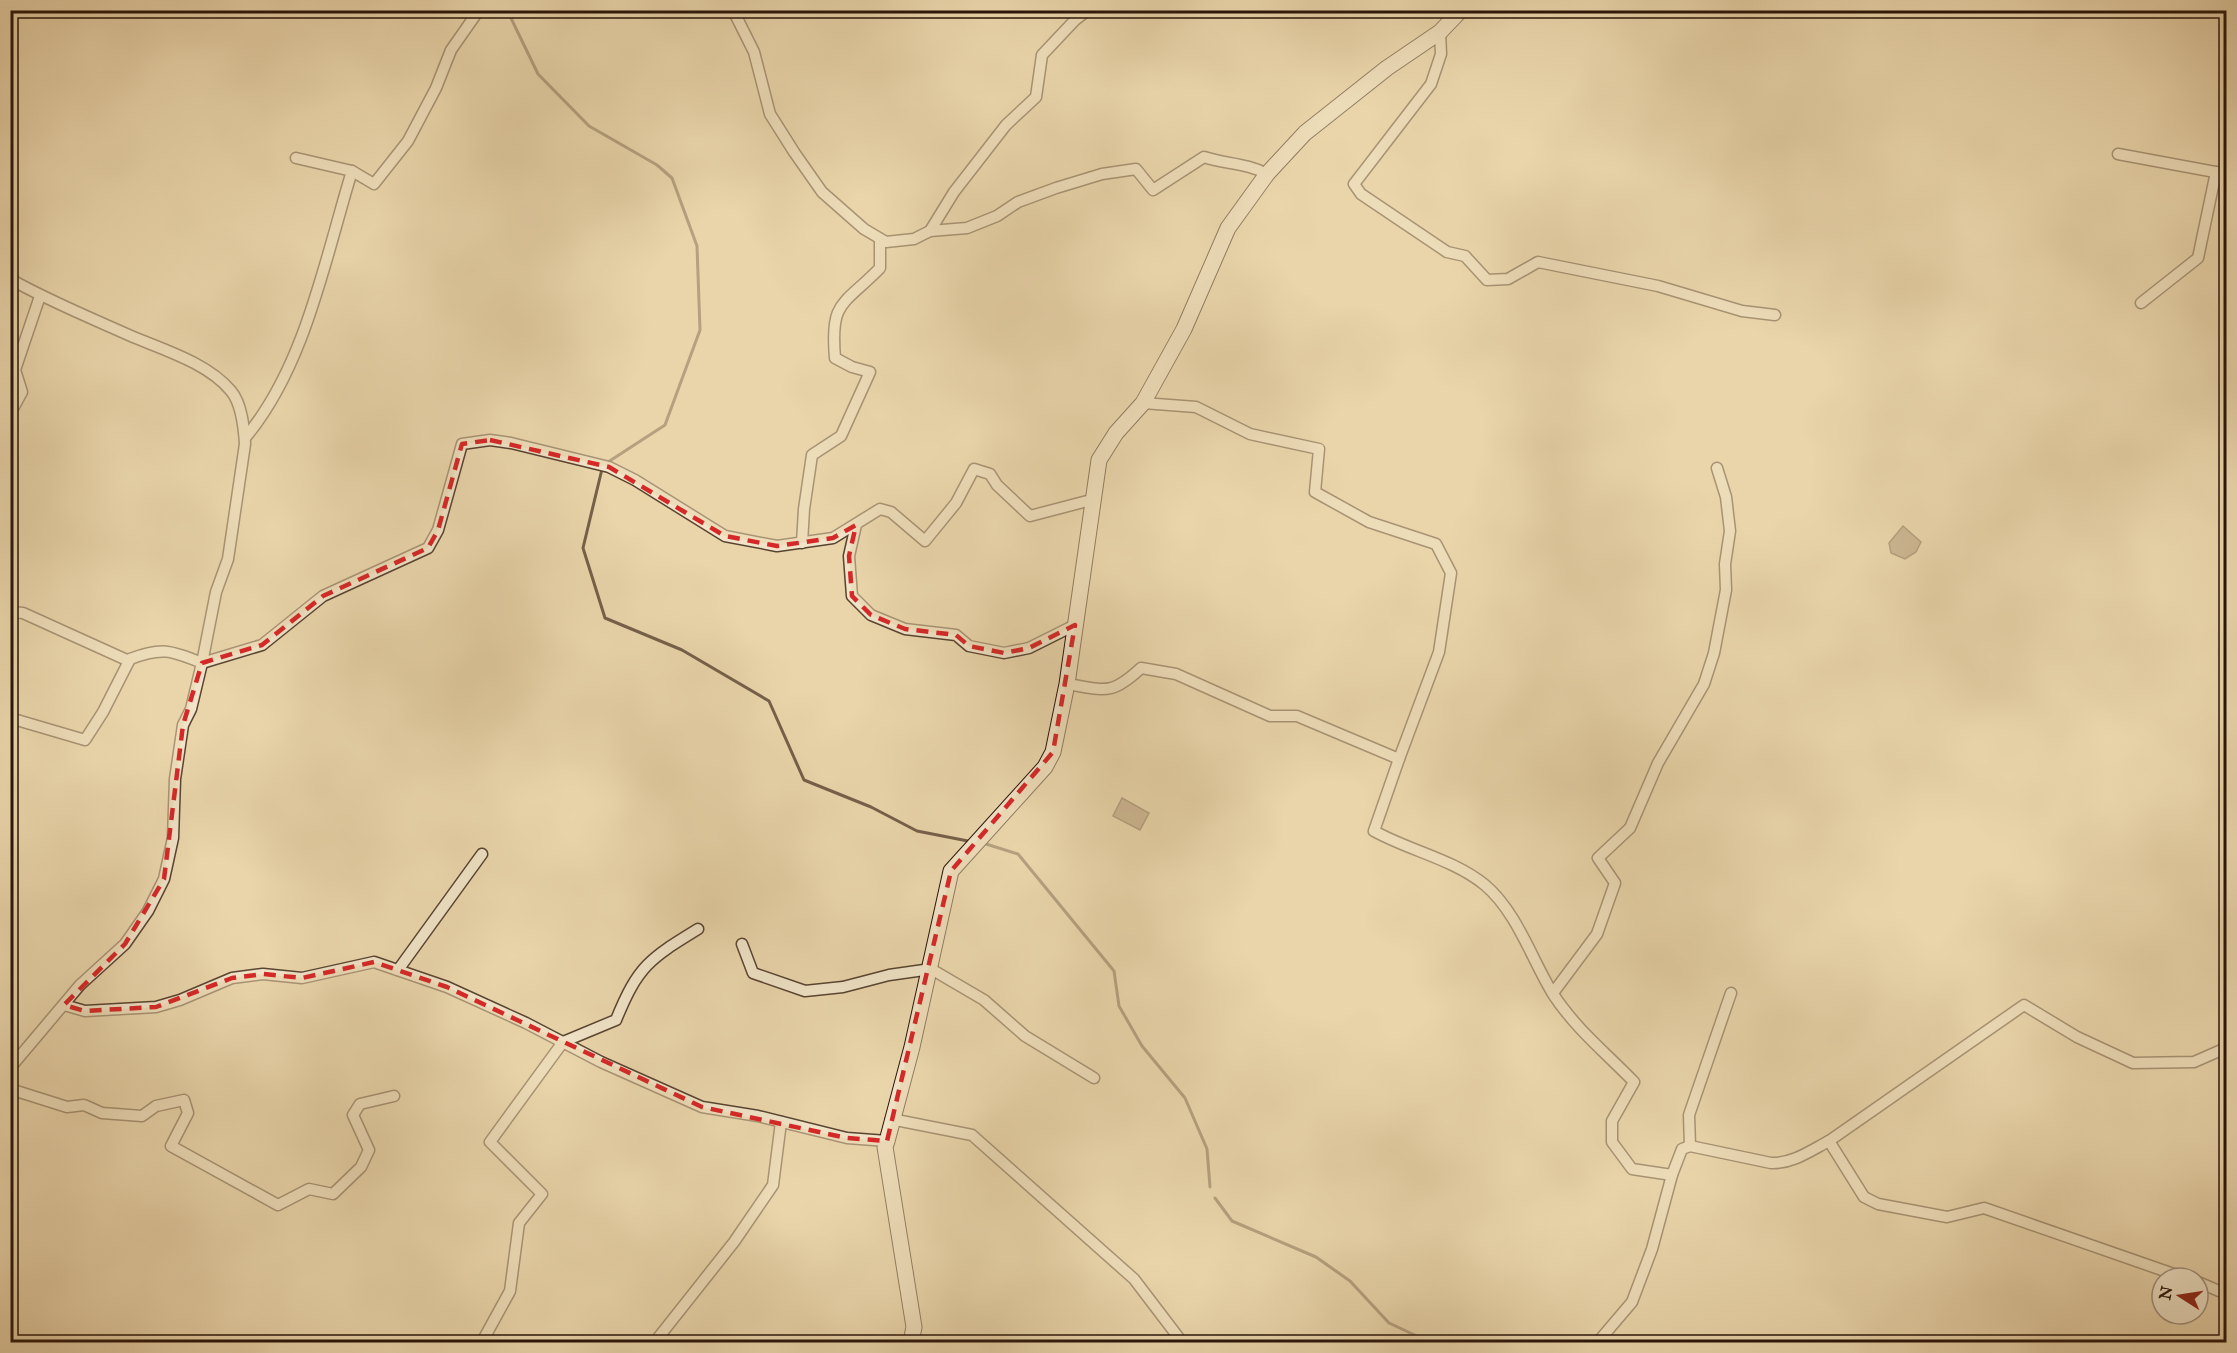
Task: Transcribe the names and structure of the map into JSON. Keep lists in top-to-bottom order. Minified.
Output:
{"north":"left"}
